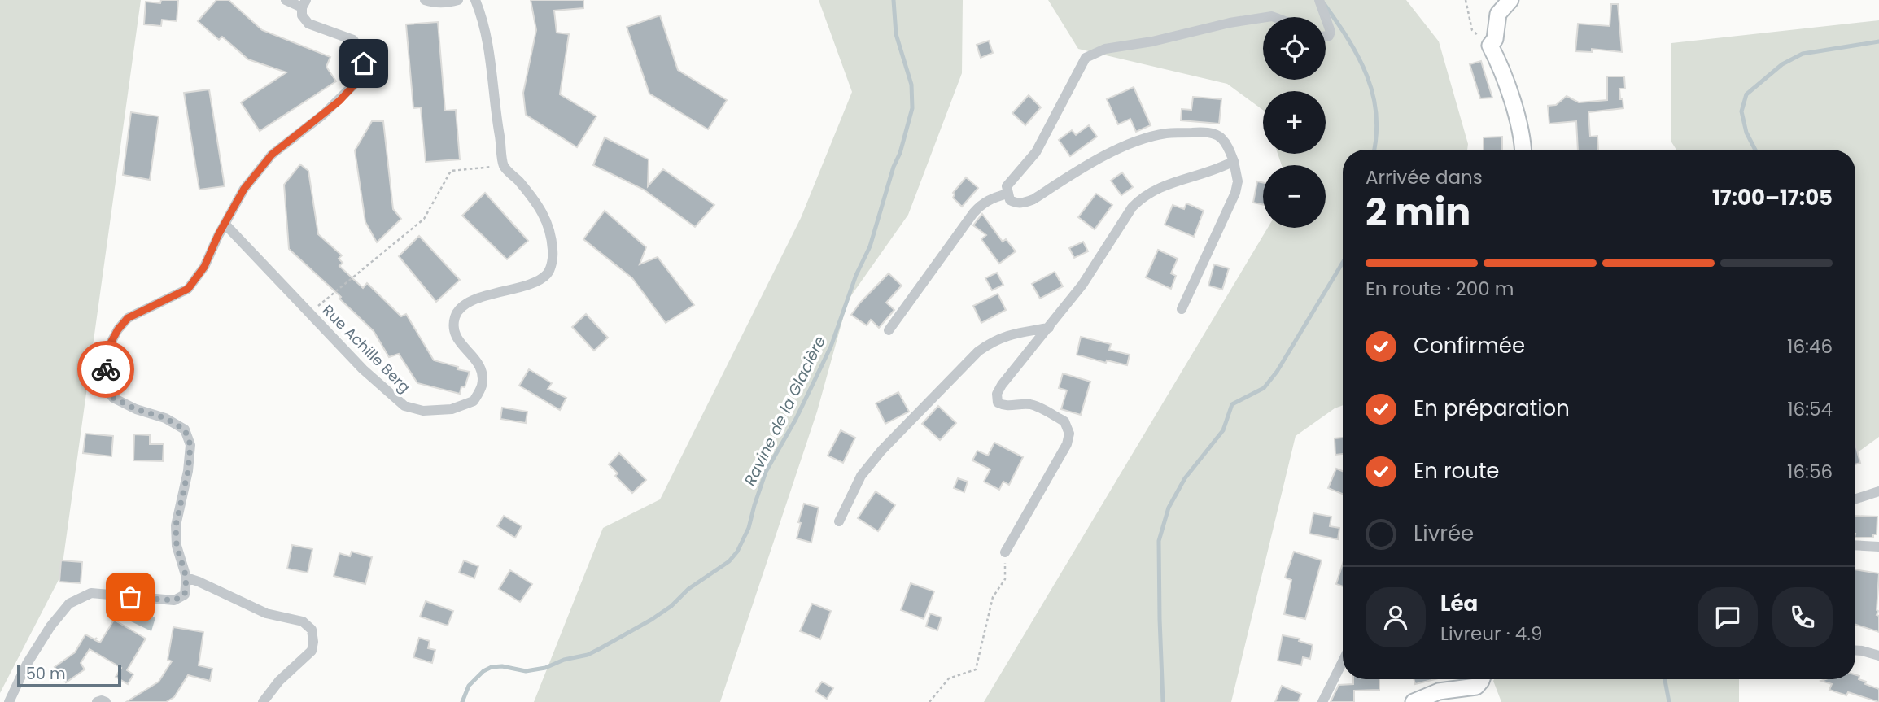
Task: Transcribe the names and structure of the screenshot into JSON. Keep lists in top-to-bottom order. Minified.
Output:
{"streets":{"street":["Rue Achille Berg"]},"water":["Ravine de la Glacière"],"scale_bar":"50 m","page":{"map_buttons":["+","−"],"heading":["2 min","Arrivée dans","17:00–17:05"],"panel":["Léa","Livreur · 4.9"],"bar":"En route · 200 m","list":[["Confirmée","16:46"],["En préparation","16:54"],["En route","16:56"],"Livrée"],"scale":"50 m"}}
